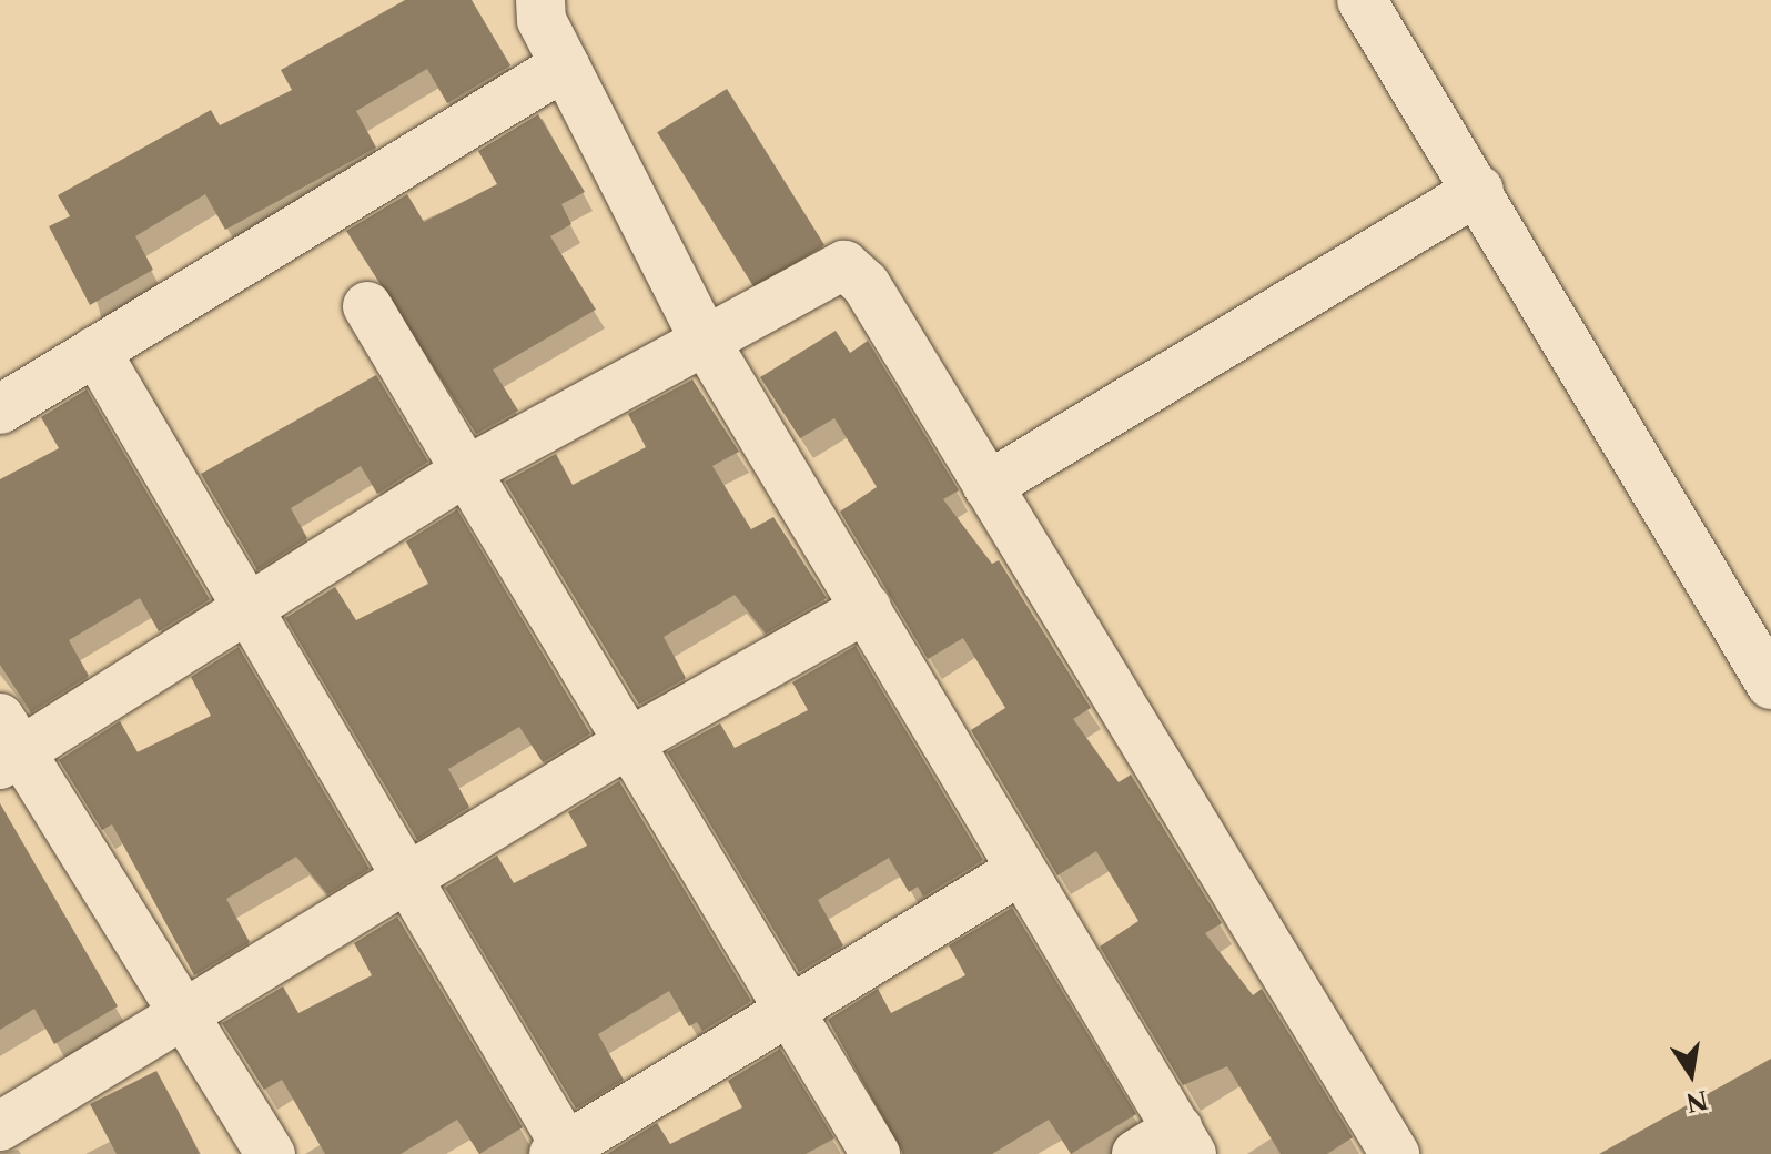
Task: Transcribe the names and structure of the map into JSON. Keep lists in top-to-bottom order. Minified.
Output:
{"north":"bottom"}
